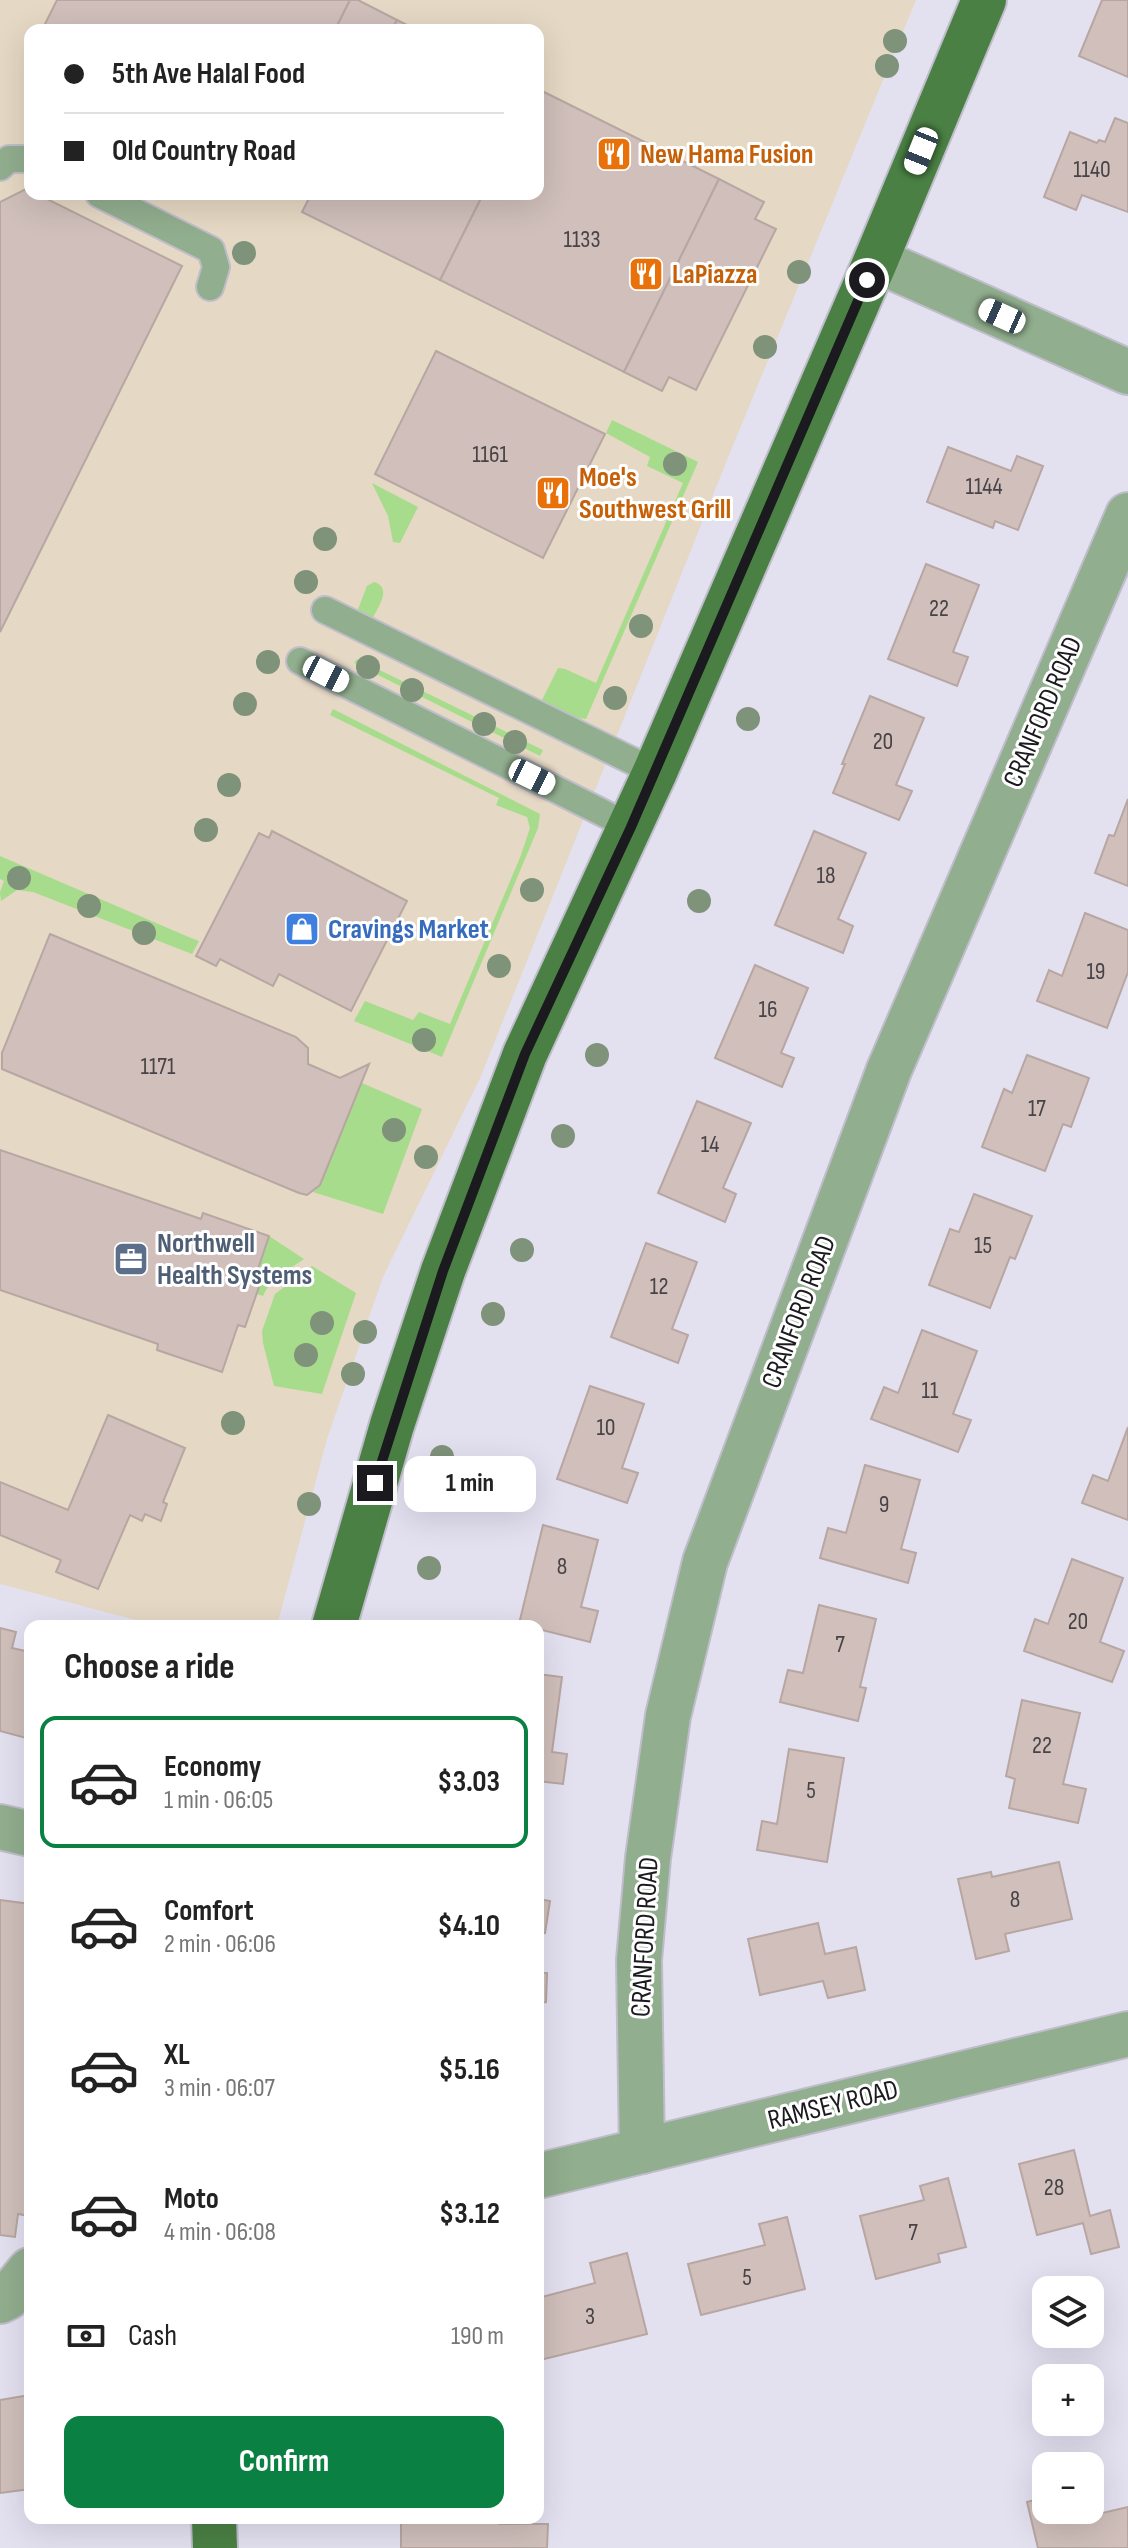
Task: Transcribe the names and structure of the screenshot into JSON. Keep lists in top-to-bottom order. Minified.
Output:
{"streets":{"street":["CRANFORD ROAD","RAMSEY ROAD"]},"crossings":[["CRANFORD ROAD","RAMSEY ROAD"]],"places":{"restaurant":["New Hama Fusion","LaPiazza","Moe's Southwest Grill"],"shop":["Cravings Market"],"office":["Northwell Health Systems"]},"house_numbers":["1140","1133","1161","1144","22","20","18","19","16","1171","17","14","15","12","11","10","9","8","20","7","22","5","8","28","7","5","3"],"page":{"banner":["5th Ave Halal Food","Old Country Road"],"bubble":"1 min","heading":"Choose a ride","list":[{"name":"Economy","note":"1 min · 06:05","value":"$3.03"},{"name":"Comfort","note":"2 min · 06:06","value":"$4.10"},{"name":"XL","note":"3 min · 06:07","value":"$5.16"},{"name":"Moto","note":"4 min · 06:08","value":"$3.12"}],"map_buttons":["+","−"],"pay":["Cash","190 m"],"buttons":"Confirm"}}
